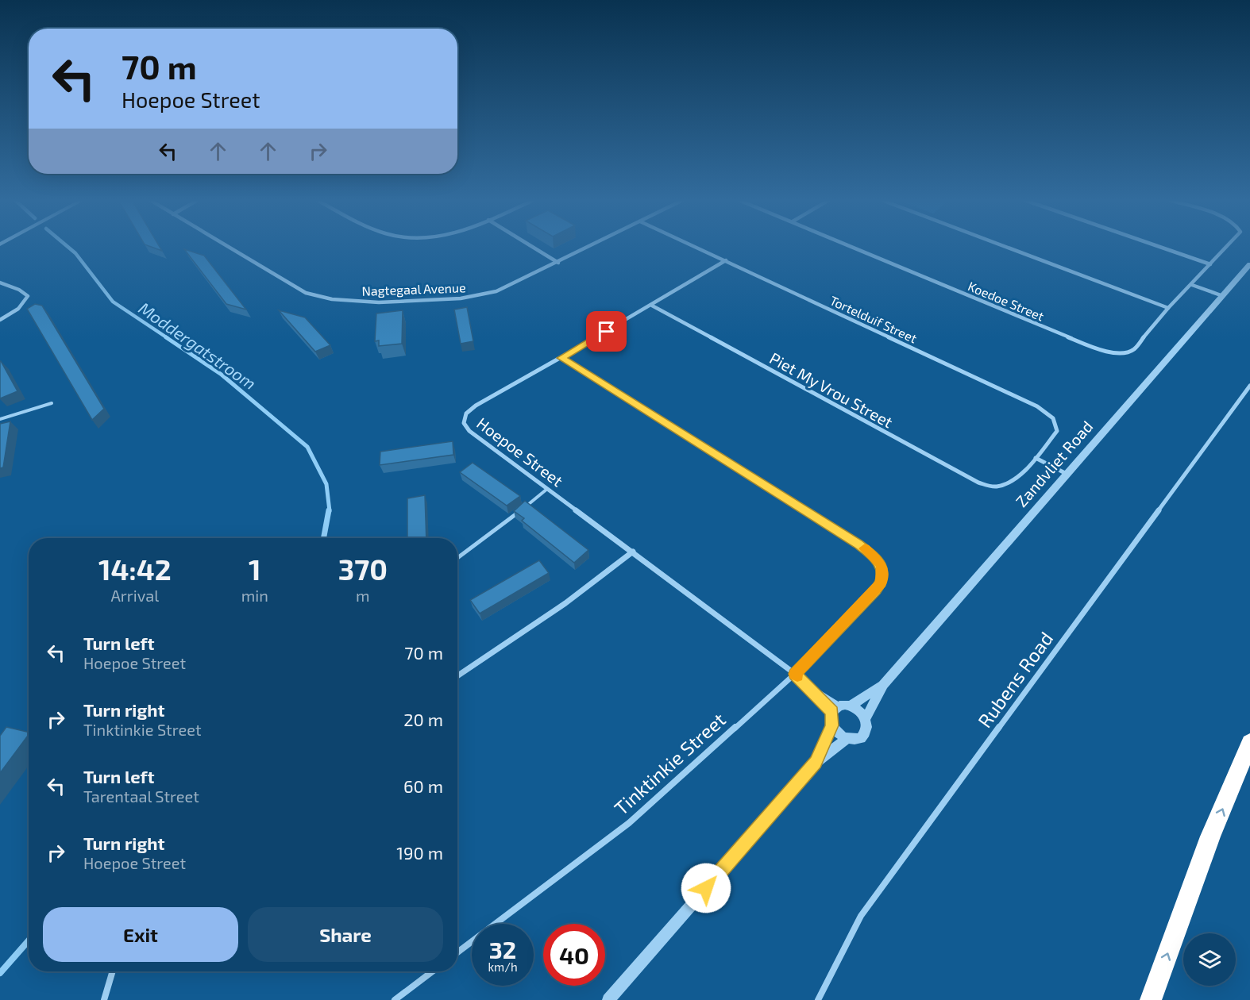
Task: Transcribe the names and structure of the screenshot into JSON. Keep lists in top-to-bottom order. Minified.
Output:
{"streets":{"street":["Nagtegaal Avenue","Koedoe Street","Tortelduif Street","Piet My Vrou Street","Hoepoe Street","Zandvliet Road","Rubens Road","Tinktinkie Street"]},"crossings":[["Tortelduif Street","Piet My Vrou Street"],["Tortelduif Street","Hoepoe Street"],["Piet My Vrou Street","Hoepoe Street"],["Hoepoe Street","Zandvliet Road"],["Hoepoe Street","Tinktinkie Street"]],"water":["Moddergatstroom"],"page":{"turn":["70 m","Hoepoe Street"],"eta":["14:42","Arrival","1","min","370","m"],"list":[{"name":"Turn left","note":"Hoepoe Street","value":"70 m"},{"name":"Turn right","note":"Tinktinkie Street","value":"20 m"},{"name":"Turn left","note":"Tarentaal Street","value":"60 m"},{"name":"Turn right","note":"Hoepoe Street","value":"190 m"}],"buttons":["Exit","Share"],"speed":"32 km/h","limit":"40"}}
